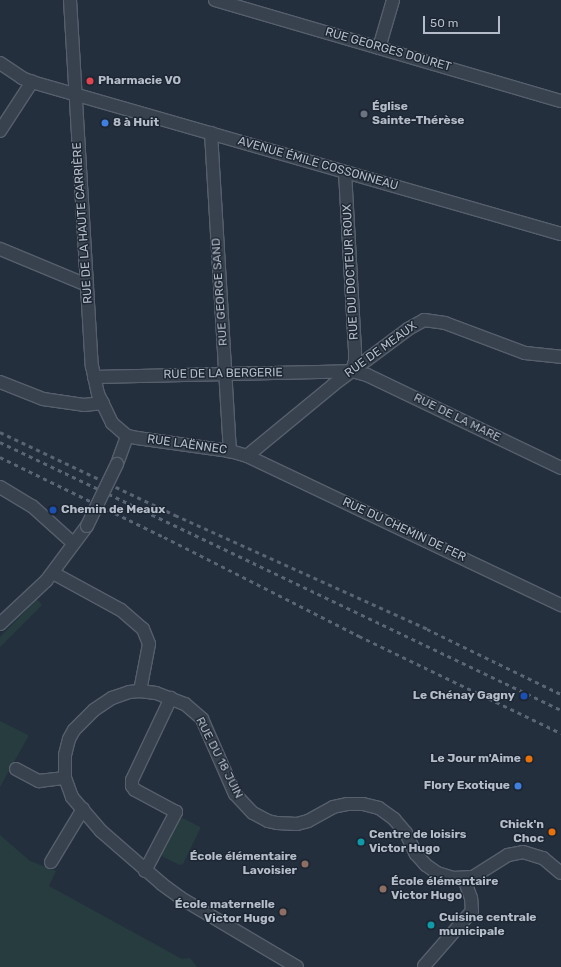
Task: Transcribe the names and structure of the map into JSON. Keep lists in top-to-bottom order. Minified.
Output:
{"streets":{"street":["RUE GEORGES DOURET","AVENUE ÉMILE COSSONNEAU","RUE DE LA HAUTE CARRIÈRE","RUE DU DOCTEUR ROUX","RUE GEORGE SAND","RUE DE MEAUX","RUE DE LA BERGERIE","RUE DE LA MARE","RUE LAËNNEC","RUE DU CHEMIN DE FER","RUE DU 18 JUIN"]},"crossings":[["AVENUE ÉMILE COSSONNEAU","RUE DE LA HAUTE CARRIÈRE"],["AVENUE ÉMILE COSSONNEAU","RUE DU DOCTEUR ROUX"],["AVENUE ÉMILE COSSONNEAU","RUE GEORGE SAND"],["RUE DE LA HAUTE CARRIÈRE","RUE DE LA BERGERIE"],["RUE DE LA HAUTE CARRIÈRE","RUE LAËNNEC"],["RUE DU DOCTEUR ROUX","RUE DE MEAUX"],["RUE DU DOCTEUR ROUX","RUE DE LA BERGERIE"],["RUE DU DOCTEUR ROUX","RUE DE LA MARE"],["RUE GEORGE SAND","RUE DE LA BERGERIE"],["RUE GEORGE SAND","RUE LAËNNEC"],["RUE DE MEAUX","RUE DE LA BERGERIE"],["RUE DE MEAUX","RUE DE LA MARE"],["RUE DE MEAUX","RUE LAËNNEC"],["RUE DE MEAUX","RUE DU CHEMIN DE FER"],["RUE DE LA BERGERIE","RUE DE LA MARE"],["RUE LAËNNEC","RUE DU CHEMIN DE FER"]],"places":["Pharmacie VO","Église Sainte-Thérèse","8 à Huit","Chemin de Meaux","Le Chénay Gagny","Le Jour m'Aime","Flory Exotique","Chick'n Choc","Centre de loisirs Victor Hugo","École élémentaire Lavoisier","École élémentaire Victor Hugo","École maternelle Victor Hugo","Cuisine centrale municipale"],"scale_bar":"50 m"}
